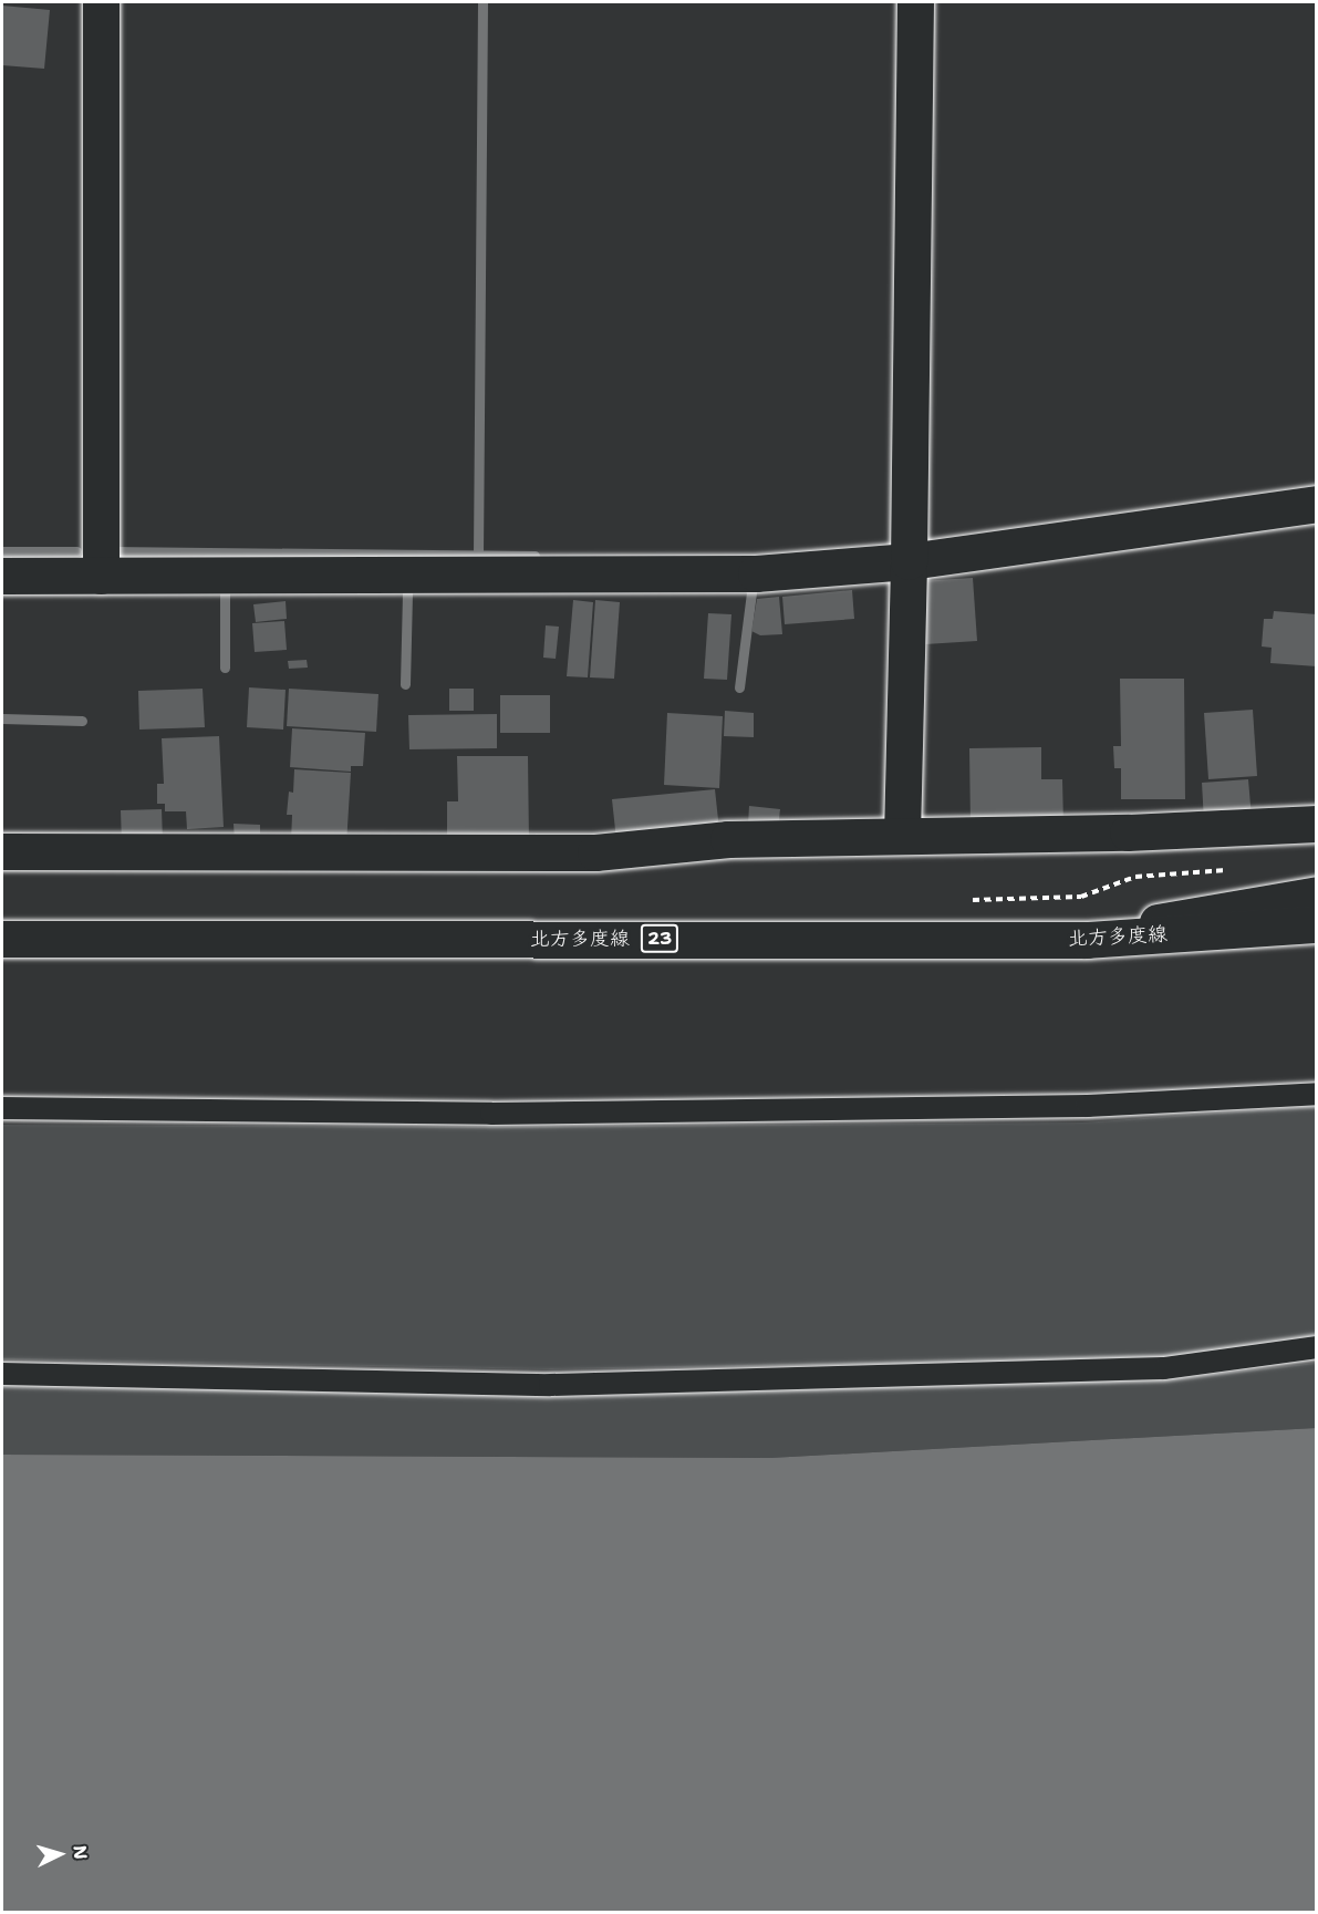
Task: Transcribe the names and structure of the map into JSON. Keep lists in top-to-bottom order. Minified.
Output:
{"streets":{"street":["北方多度線","23"]},"north":"right"}
